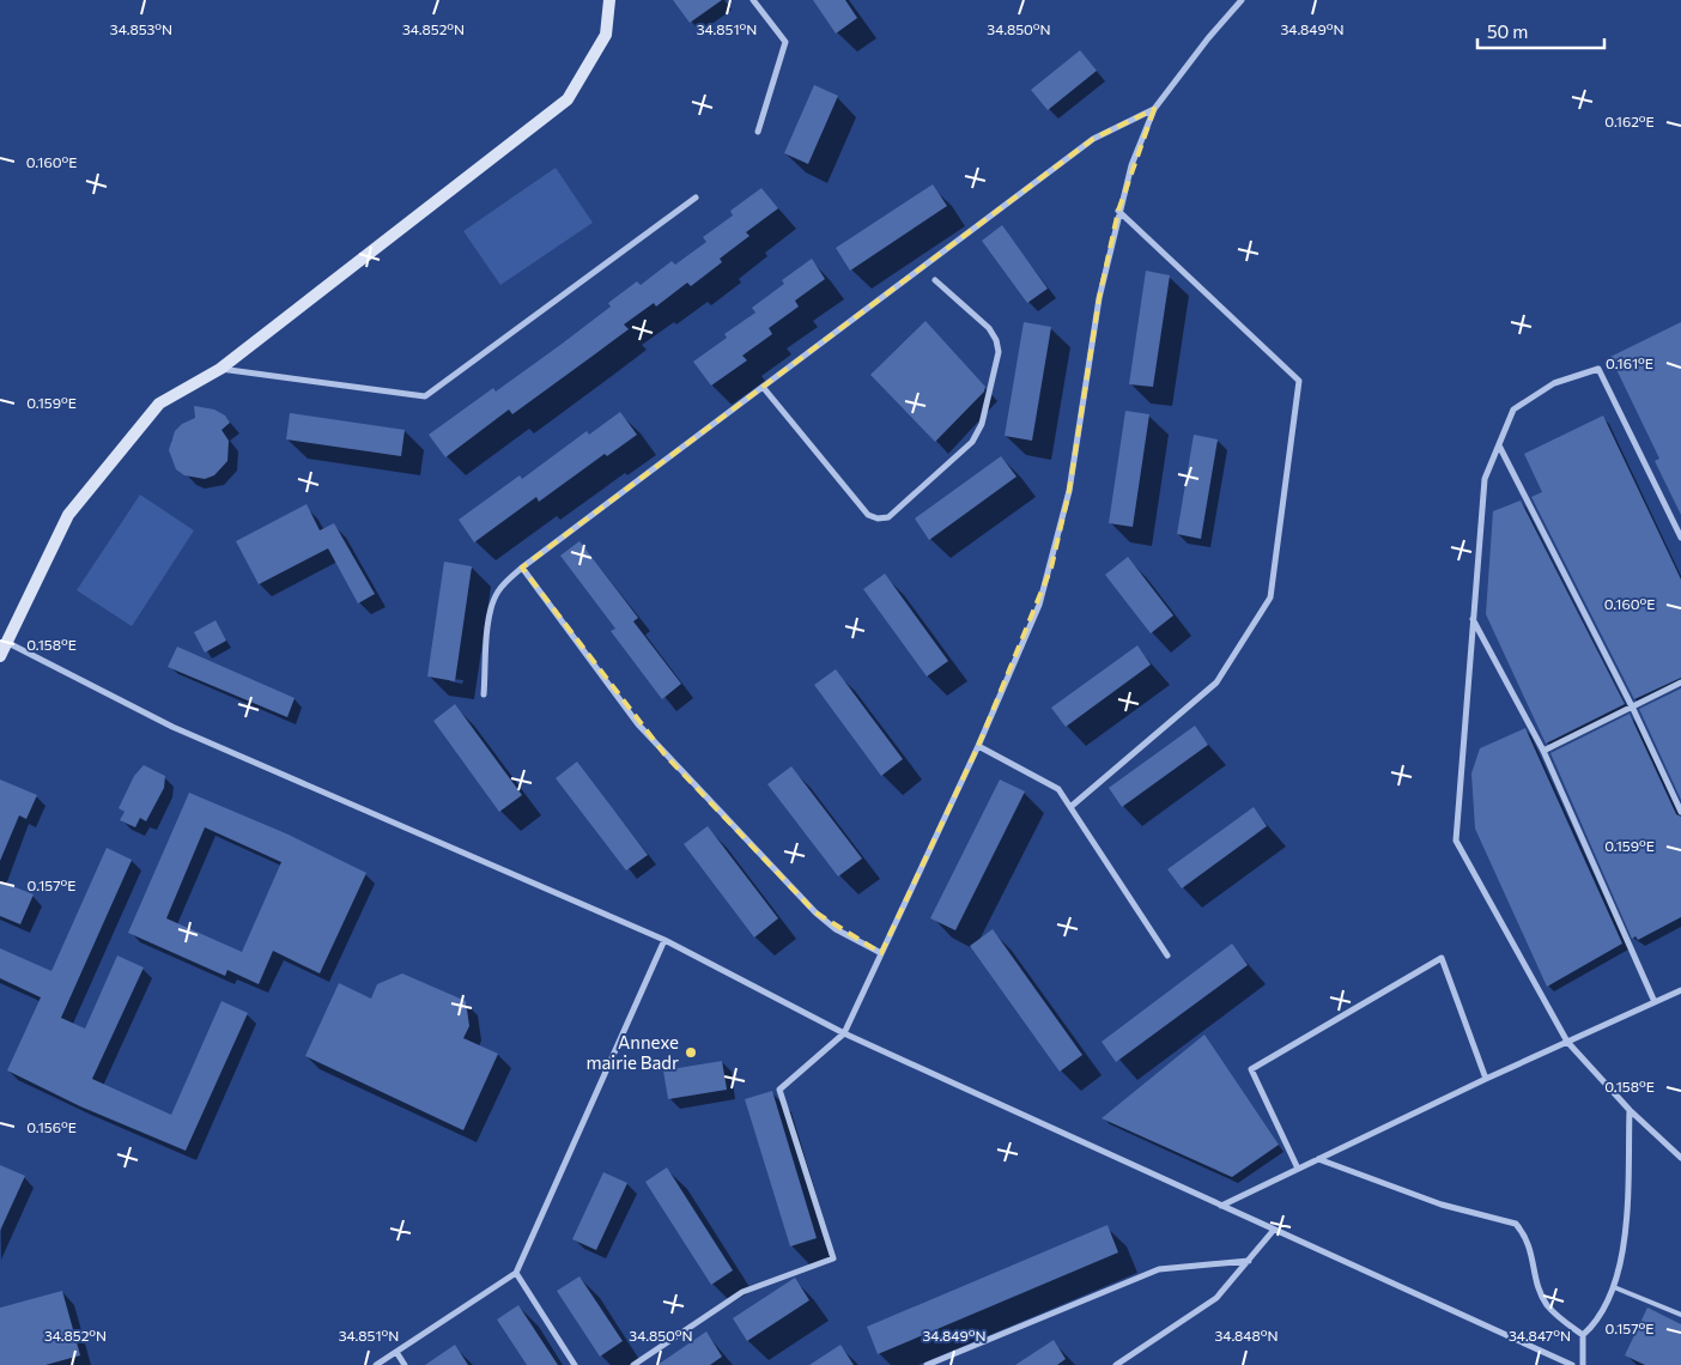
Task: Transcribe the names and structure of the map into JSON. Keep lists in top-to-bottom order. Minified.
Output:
{"places":["Annexe mairie Badr"],"scale_bar":"50 m","coordinates":["34.853°N","34.852°N","34.851°N","34.850°N","34.849°N","0.162°E","0.160°E","0.161°E","0.159°E","0.158°E","0.157°E","0.156°E","34.848°N","34.847°N"]}
